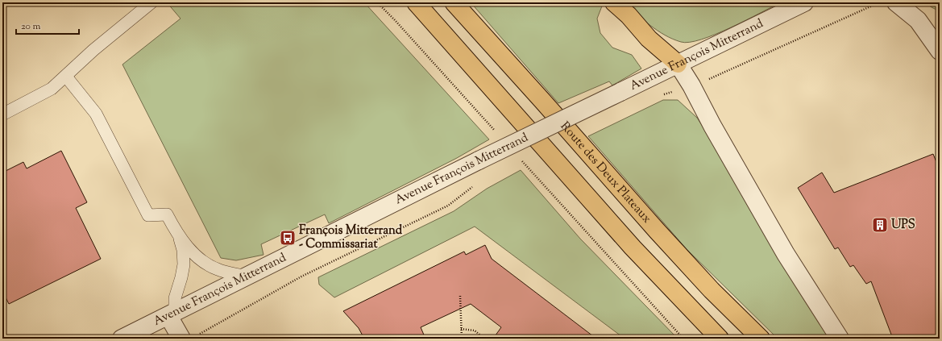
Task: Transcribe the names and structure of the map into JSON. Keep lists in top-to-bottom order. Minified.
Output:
{"streets":{"main road":["Route des Deux Plateaux"],"street":["Avenue François Mitterrand"]},"places":{"building":["UPS"],"bus stop":["François Mitterrand - Commissariat"]},"scale_bar":"20 m"}
